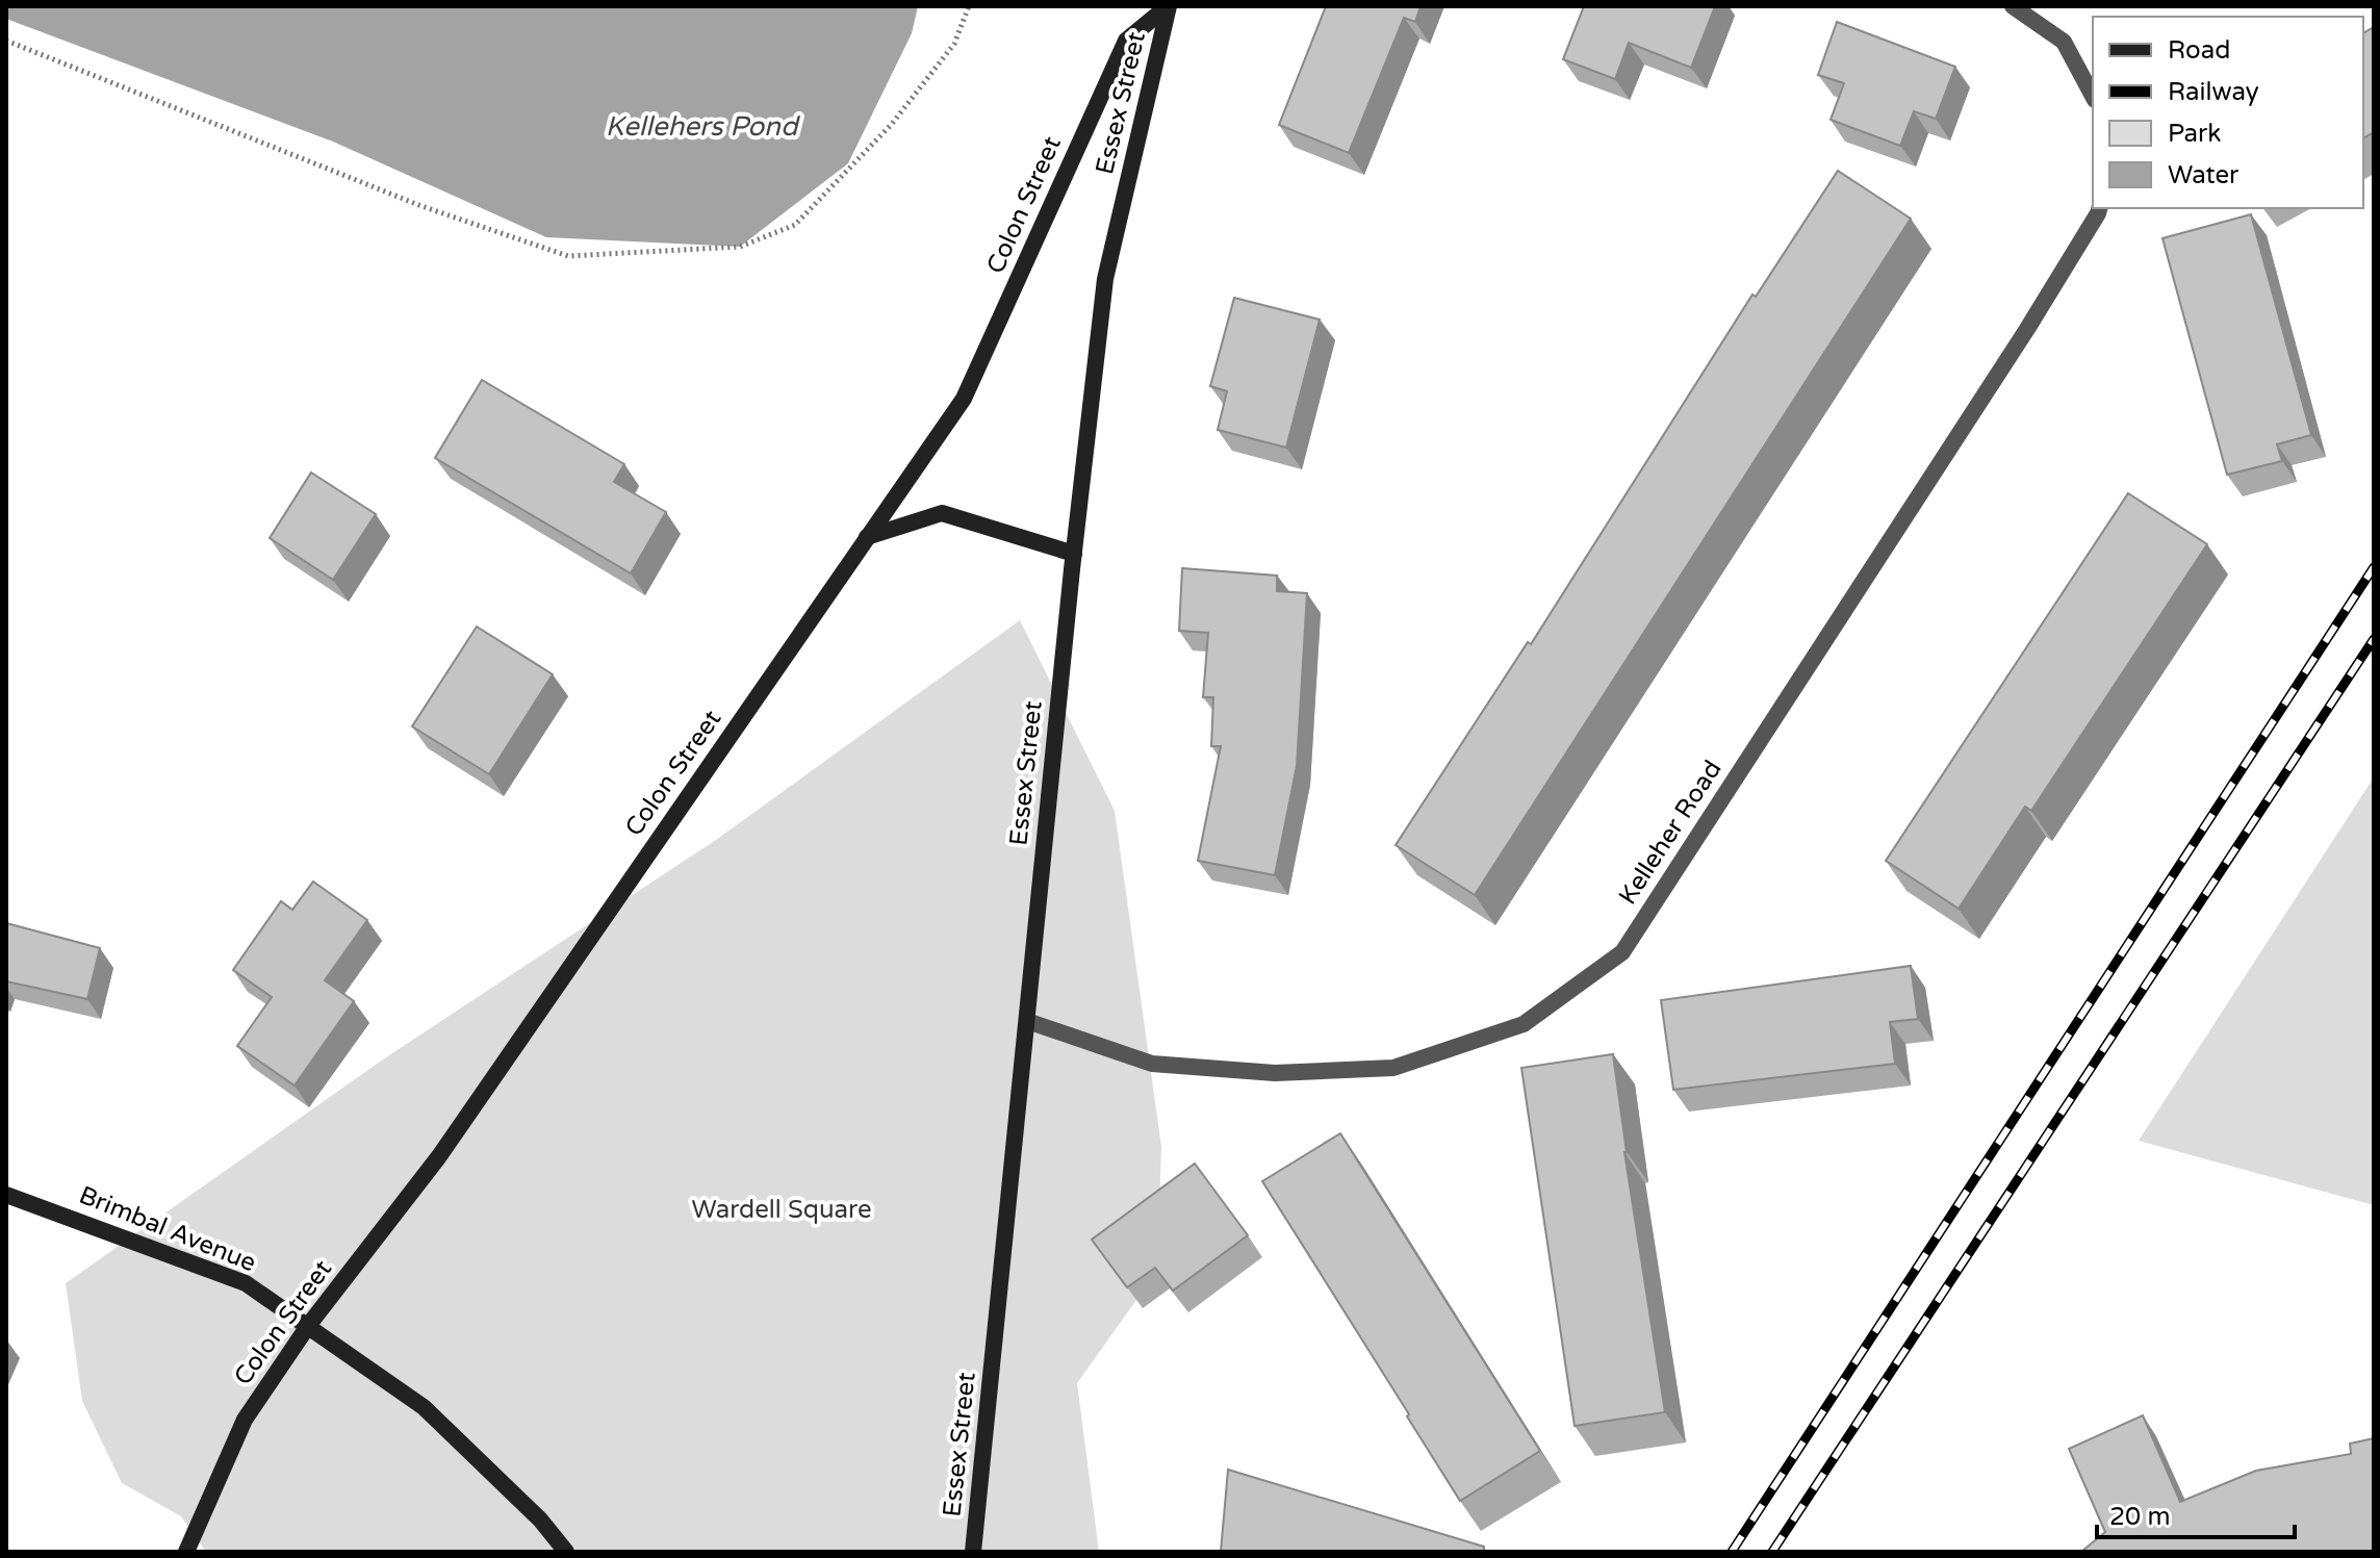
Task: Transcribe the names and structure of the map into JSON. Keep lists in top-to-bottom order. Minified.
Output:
{"streets":{"main road":["Essex Street","Colon Street","Brimbal Avenue"],"street":["Kelleher Road"]},"crossings":[["Essex Street","Colon Street"],["Essex Street","Kelleher Road"],["Colon Street","Brimbal Avenue"]],"water":["Kellehers Pond"],"parks":["Wardell Square"],"legend":["Road","Railway","Park","Water"],"scale_bar":"20 m"}
